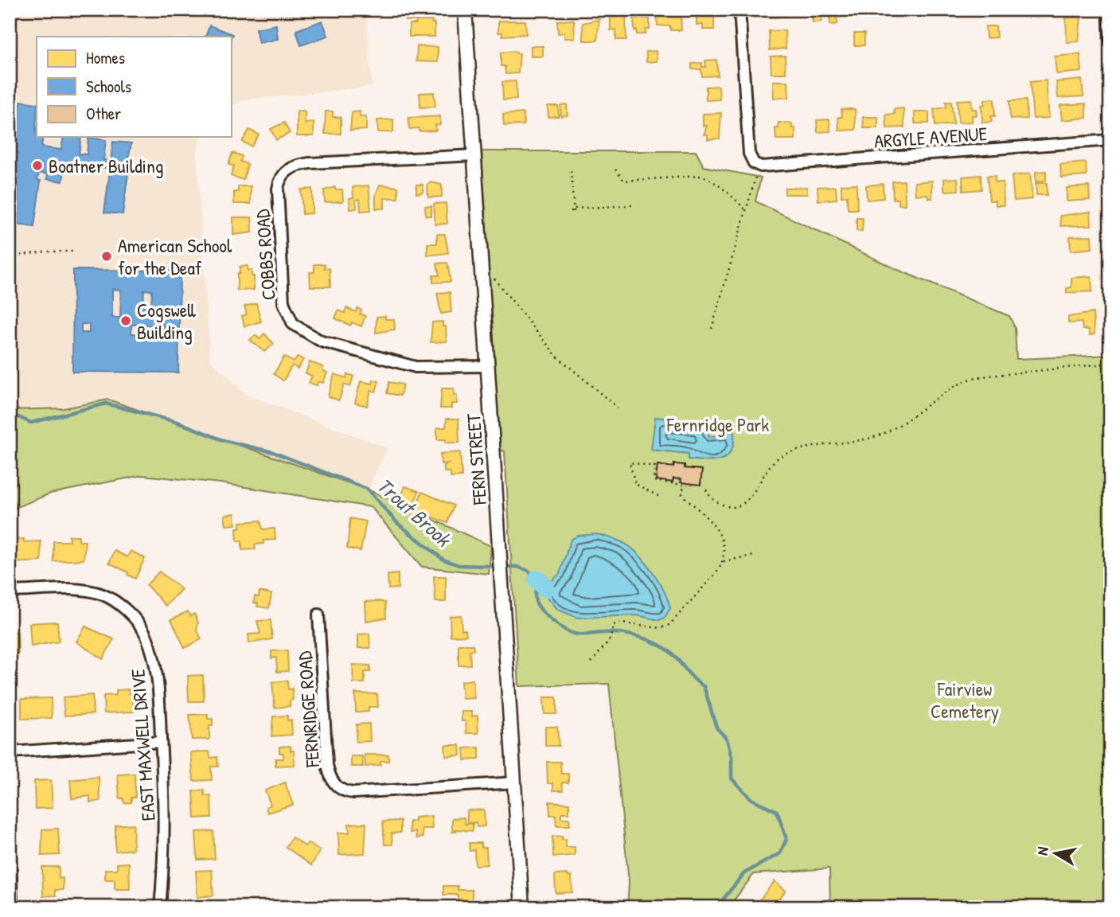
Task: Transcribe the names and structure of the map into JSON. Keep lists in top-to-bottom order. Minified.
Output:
{"streets":{"street":["ARGYLE AVENUE","COBBS ROAD","FERN STREET","FERNRIDGE ROAD","EAST MAXWELL DRIVE"]},"crossings":[["COBBS ROAD","FERN STREET"],["FERN STREET","FERNRIDGE ROAD"]],"water":["Trout Brook"],"parks":["Fernridge Park","Fairview Cemetery"],"places":["Boatner Building","American School for the Deaf","Cogswell Building"],"legend":["Homes","Schools","Other"],"north":"left"}
